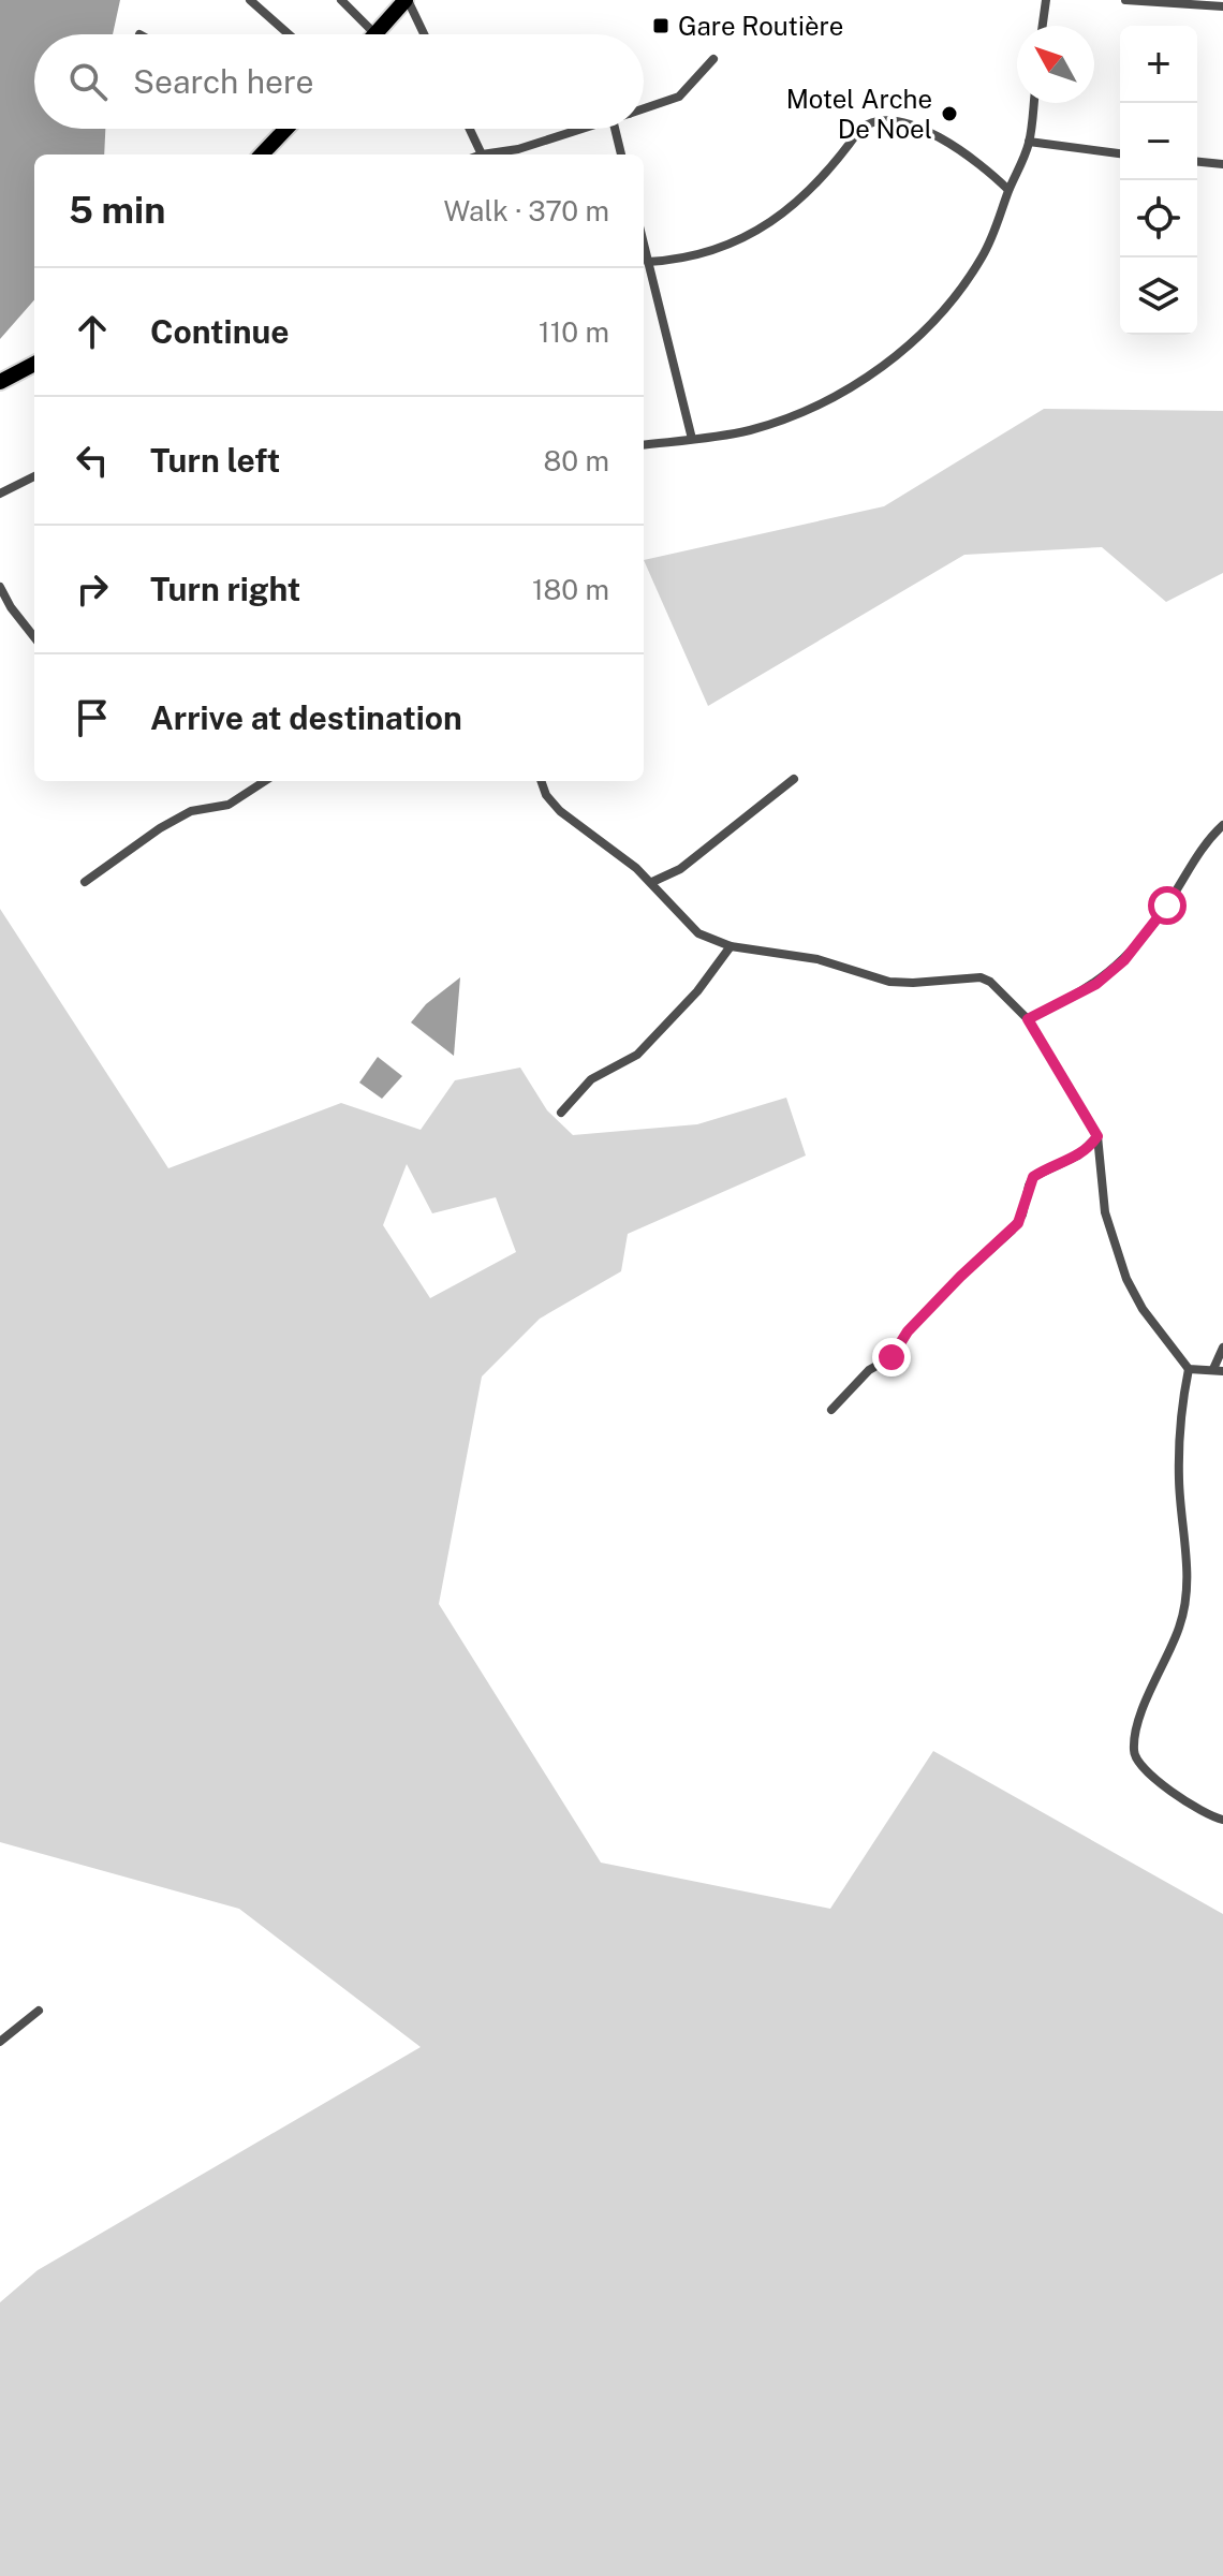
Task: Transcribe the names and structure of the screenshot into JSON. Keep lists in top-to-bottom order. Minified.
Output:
{"places":{"transit":["Gare Routière"],"other":["Motel Arche De Noel"]},"north":"top left","page":{"map_buttons":["+","−"],"search":"Search here","heading":["5 min","Walk · 370 m"],"list":[["Continue","110 m"],["Turn left","80 m"],["Turn right","180 m"],"Arrive at destination"]}}
